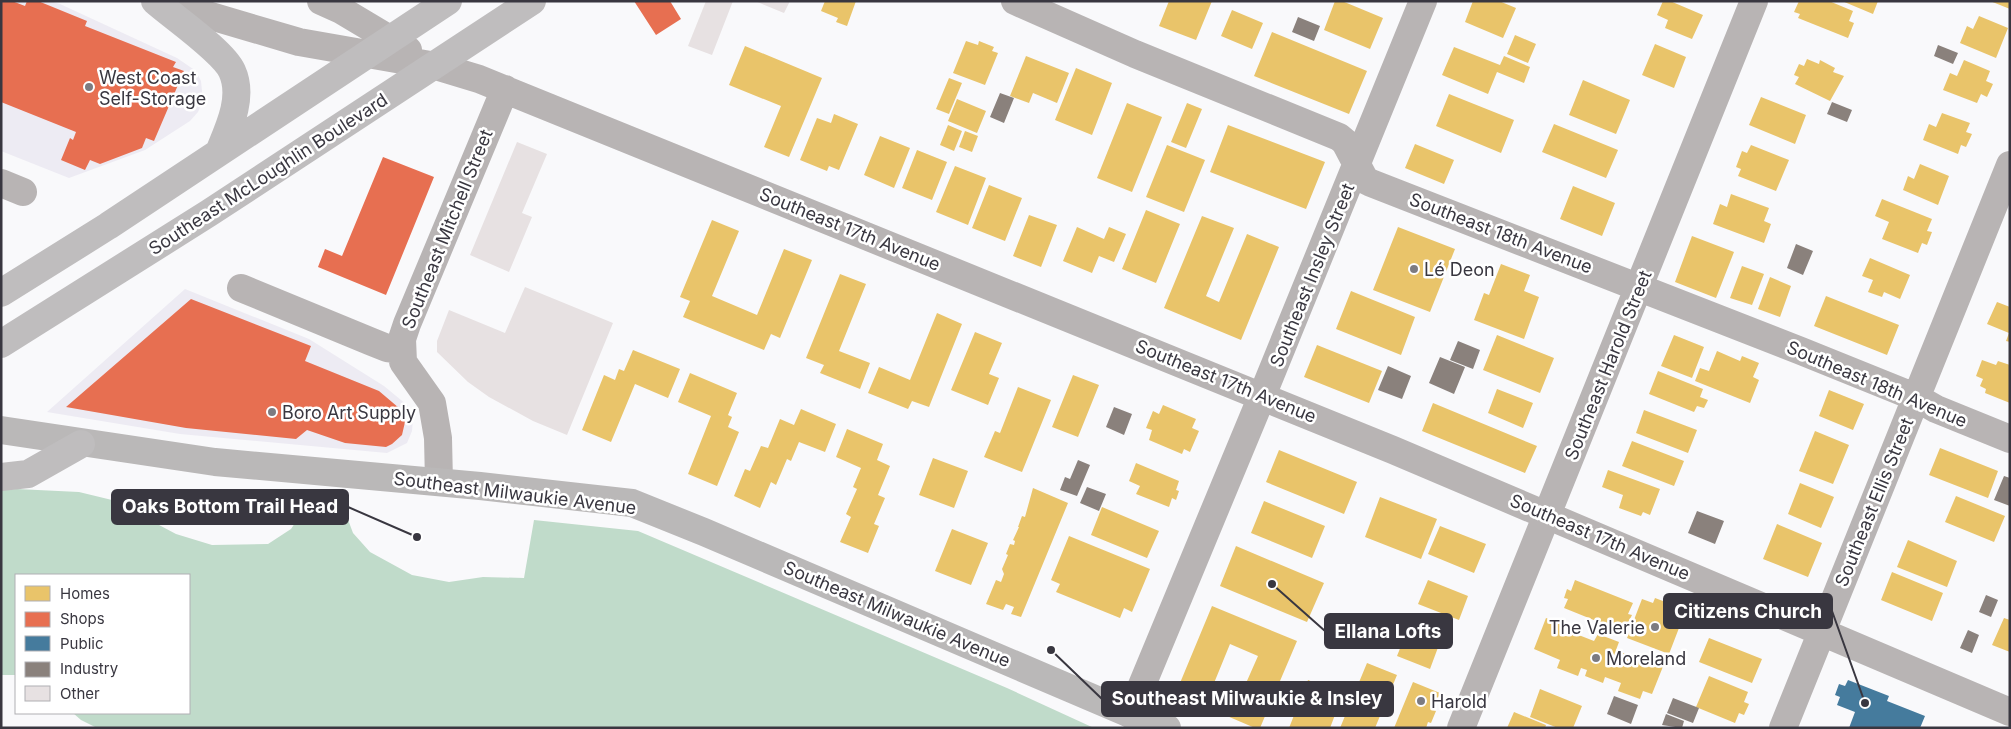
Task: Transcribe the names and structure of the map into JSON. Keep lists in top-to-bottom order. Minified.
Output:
{"streets":{"highway":["Southeast McLoughlin Boulevard"],"main road":["Southeast Milwaukie Avenue"],"street":["Southeast Mitchell Street","Southeast 17th Avenue","Southeast 18th Avenue","Southeast Insley Street","Southeast Harold Street","Southeast Ellis Street"]},"crossings":[["Southeast McLoughlin Boulevard","Southeast 17th Avenue"],["Southeast Mitchell Street","Southeast 17th Avenue"],["Southeast Mitchell Street","Southeast Milwaukie Avenue"],["Southeast 17th Avenue","Southeast Insley Street"],["Southeast 17th Avenue","Southeast Harold Street"],["Southeast 17th Avenue","Southeast Ellis Street"],["Southeast 18th Avenue","Southeast Insley Street"],["Southeast 18th Avenue","Southeast Harold Street"],["Southeast 18th Avenue","Southeast Ellis Street"],["Southeast Insley Street","Southeast Milwaukie Avenue"]],"places":["West Coast Self-Storage","Lé Deon","Boro Art Supply","Oaks Bottom Trail Head","Ellana Lofts","The Valerie","Southeast Milwaukie & Insley","Moreland","Harold","Citizens Church"],"legend":["Homes","Shops","Public","Industry","Other"]}
